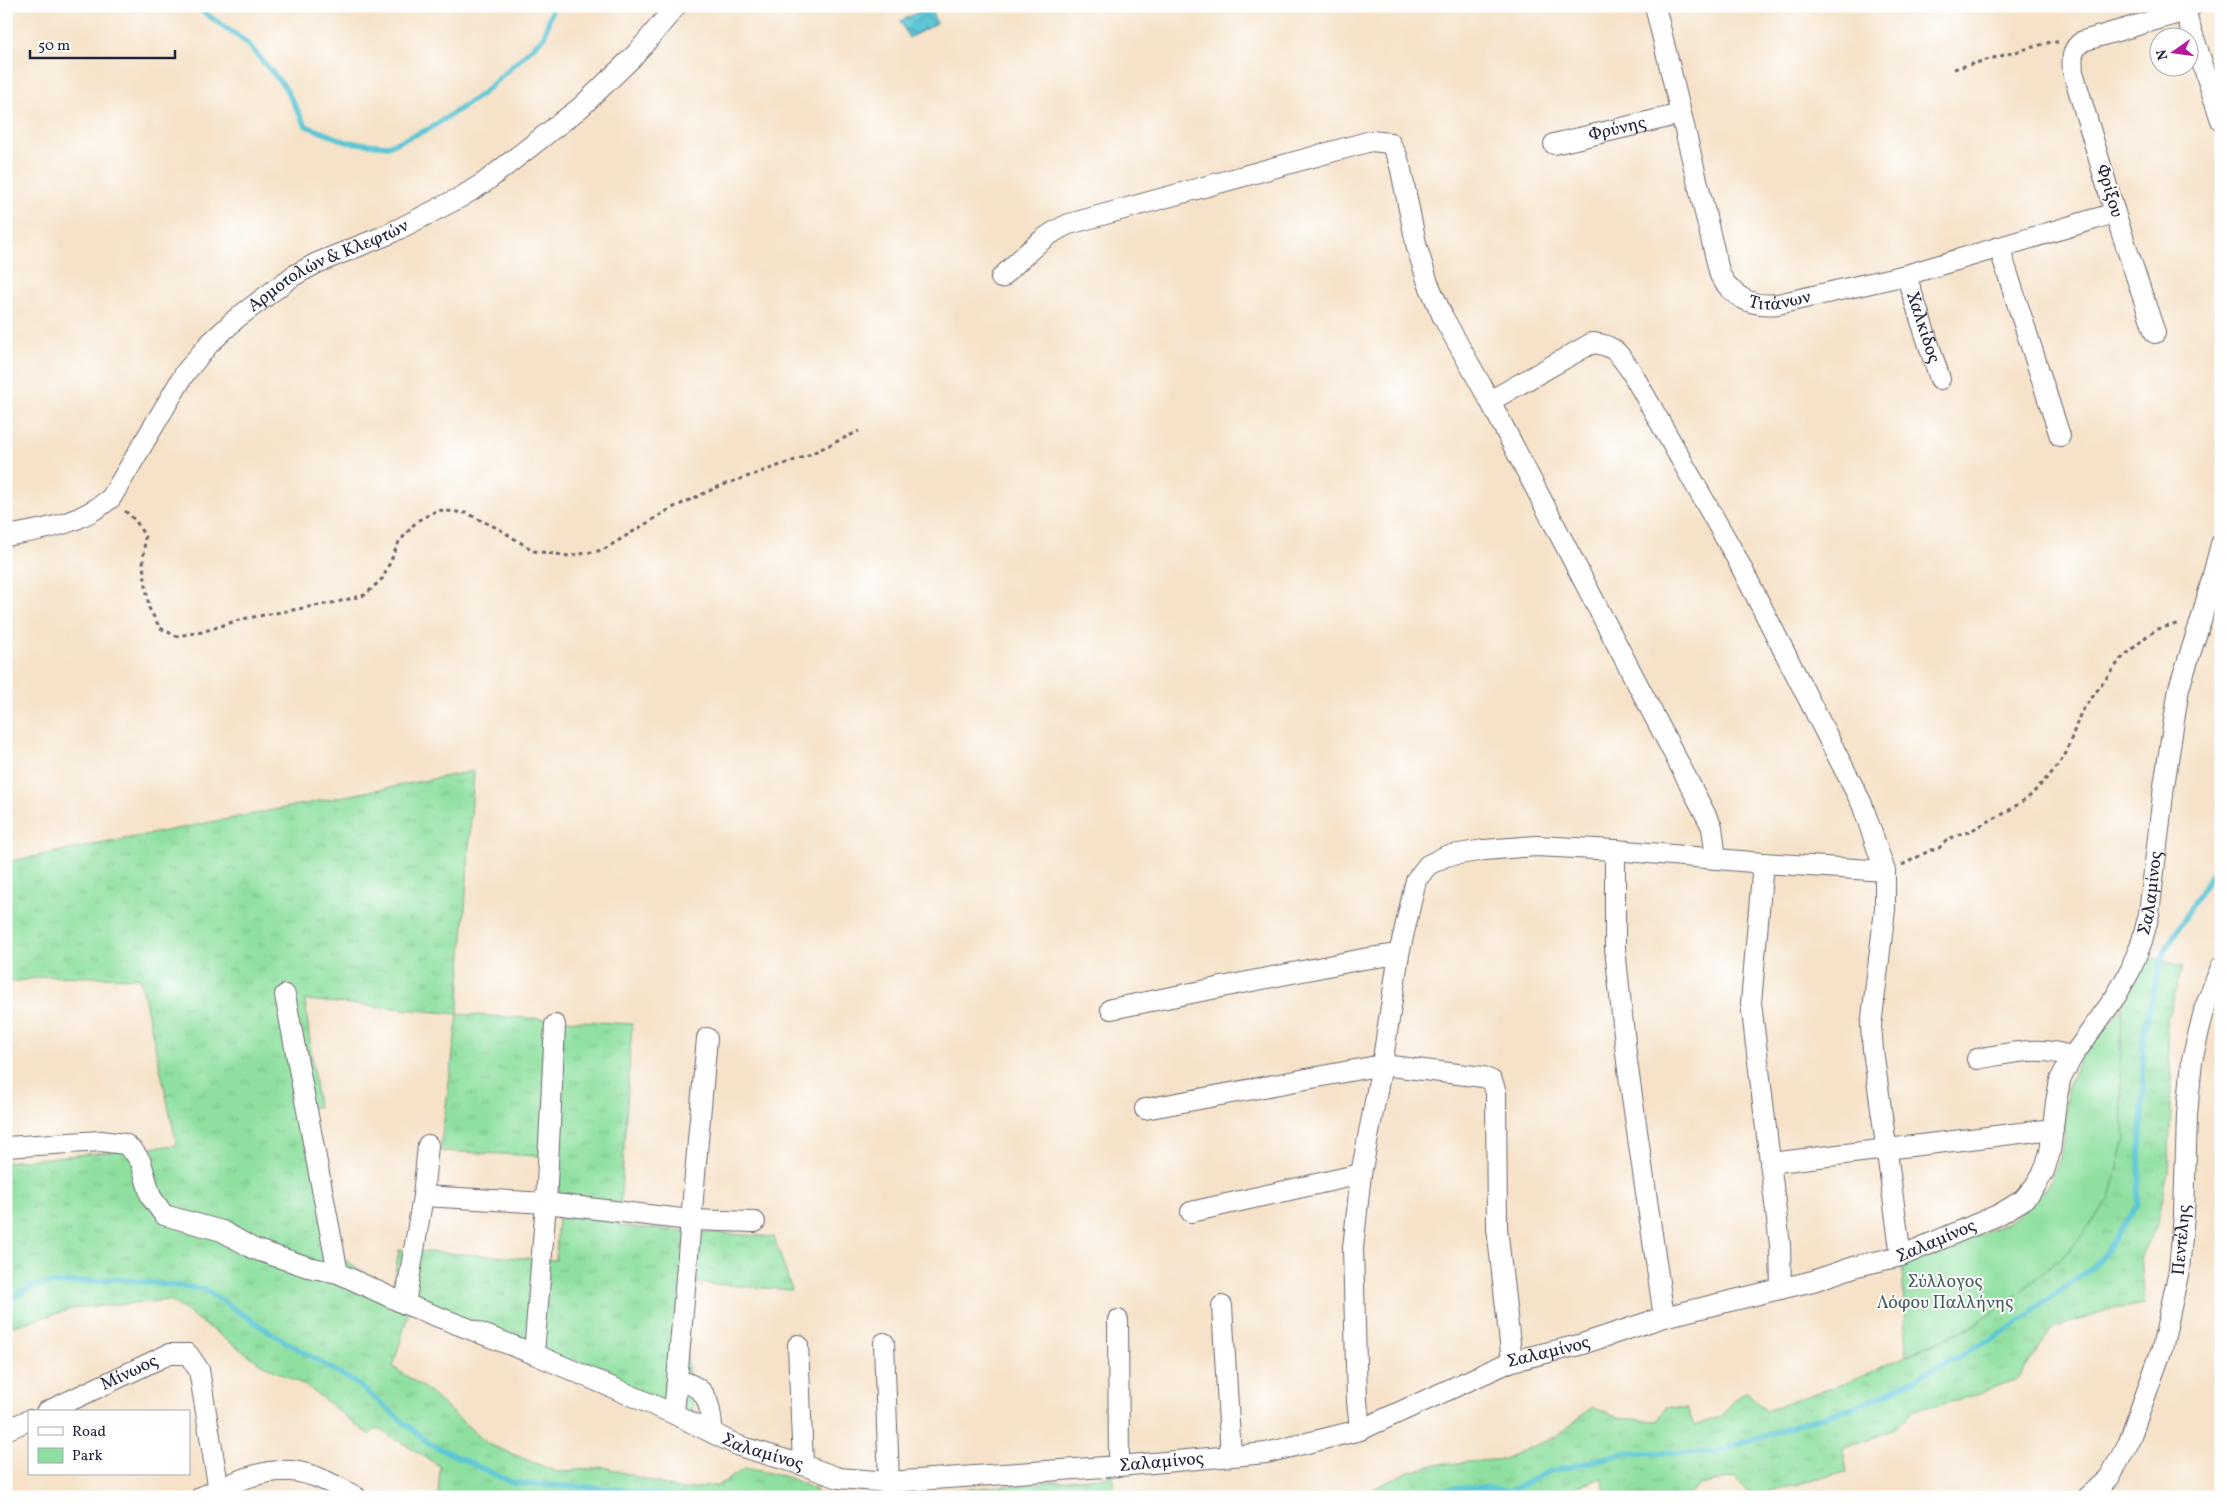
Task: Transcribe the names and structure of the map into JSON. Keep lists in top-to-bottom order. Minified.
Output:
{"streets":{"street":["Φρύνης","Φρίξου","Αρμοτολών & Κλεφτών","Τιτάνων","Χαλκίδος","Σαλαμίνος","Πεντέλης","Μίνωος"]},"crossings":[["Φρύνης","Τιτάνων"],["Φρίξου","Τιτάνων"],["Τιτάνων","Χαλκίδος"]],"parks":["Σύλλογος Λόφου Παλλήνης"],"legend":["Road","Park"],"scale_bar":"50 m","north":"left"}
